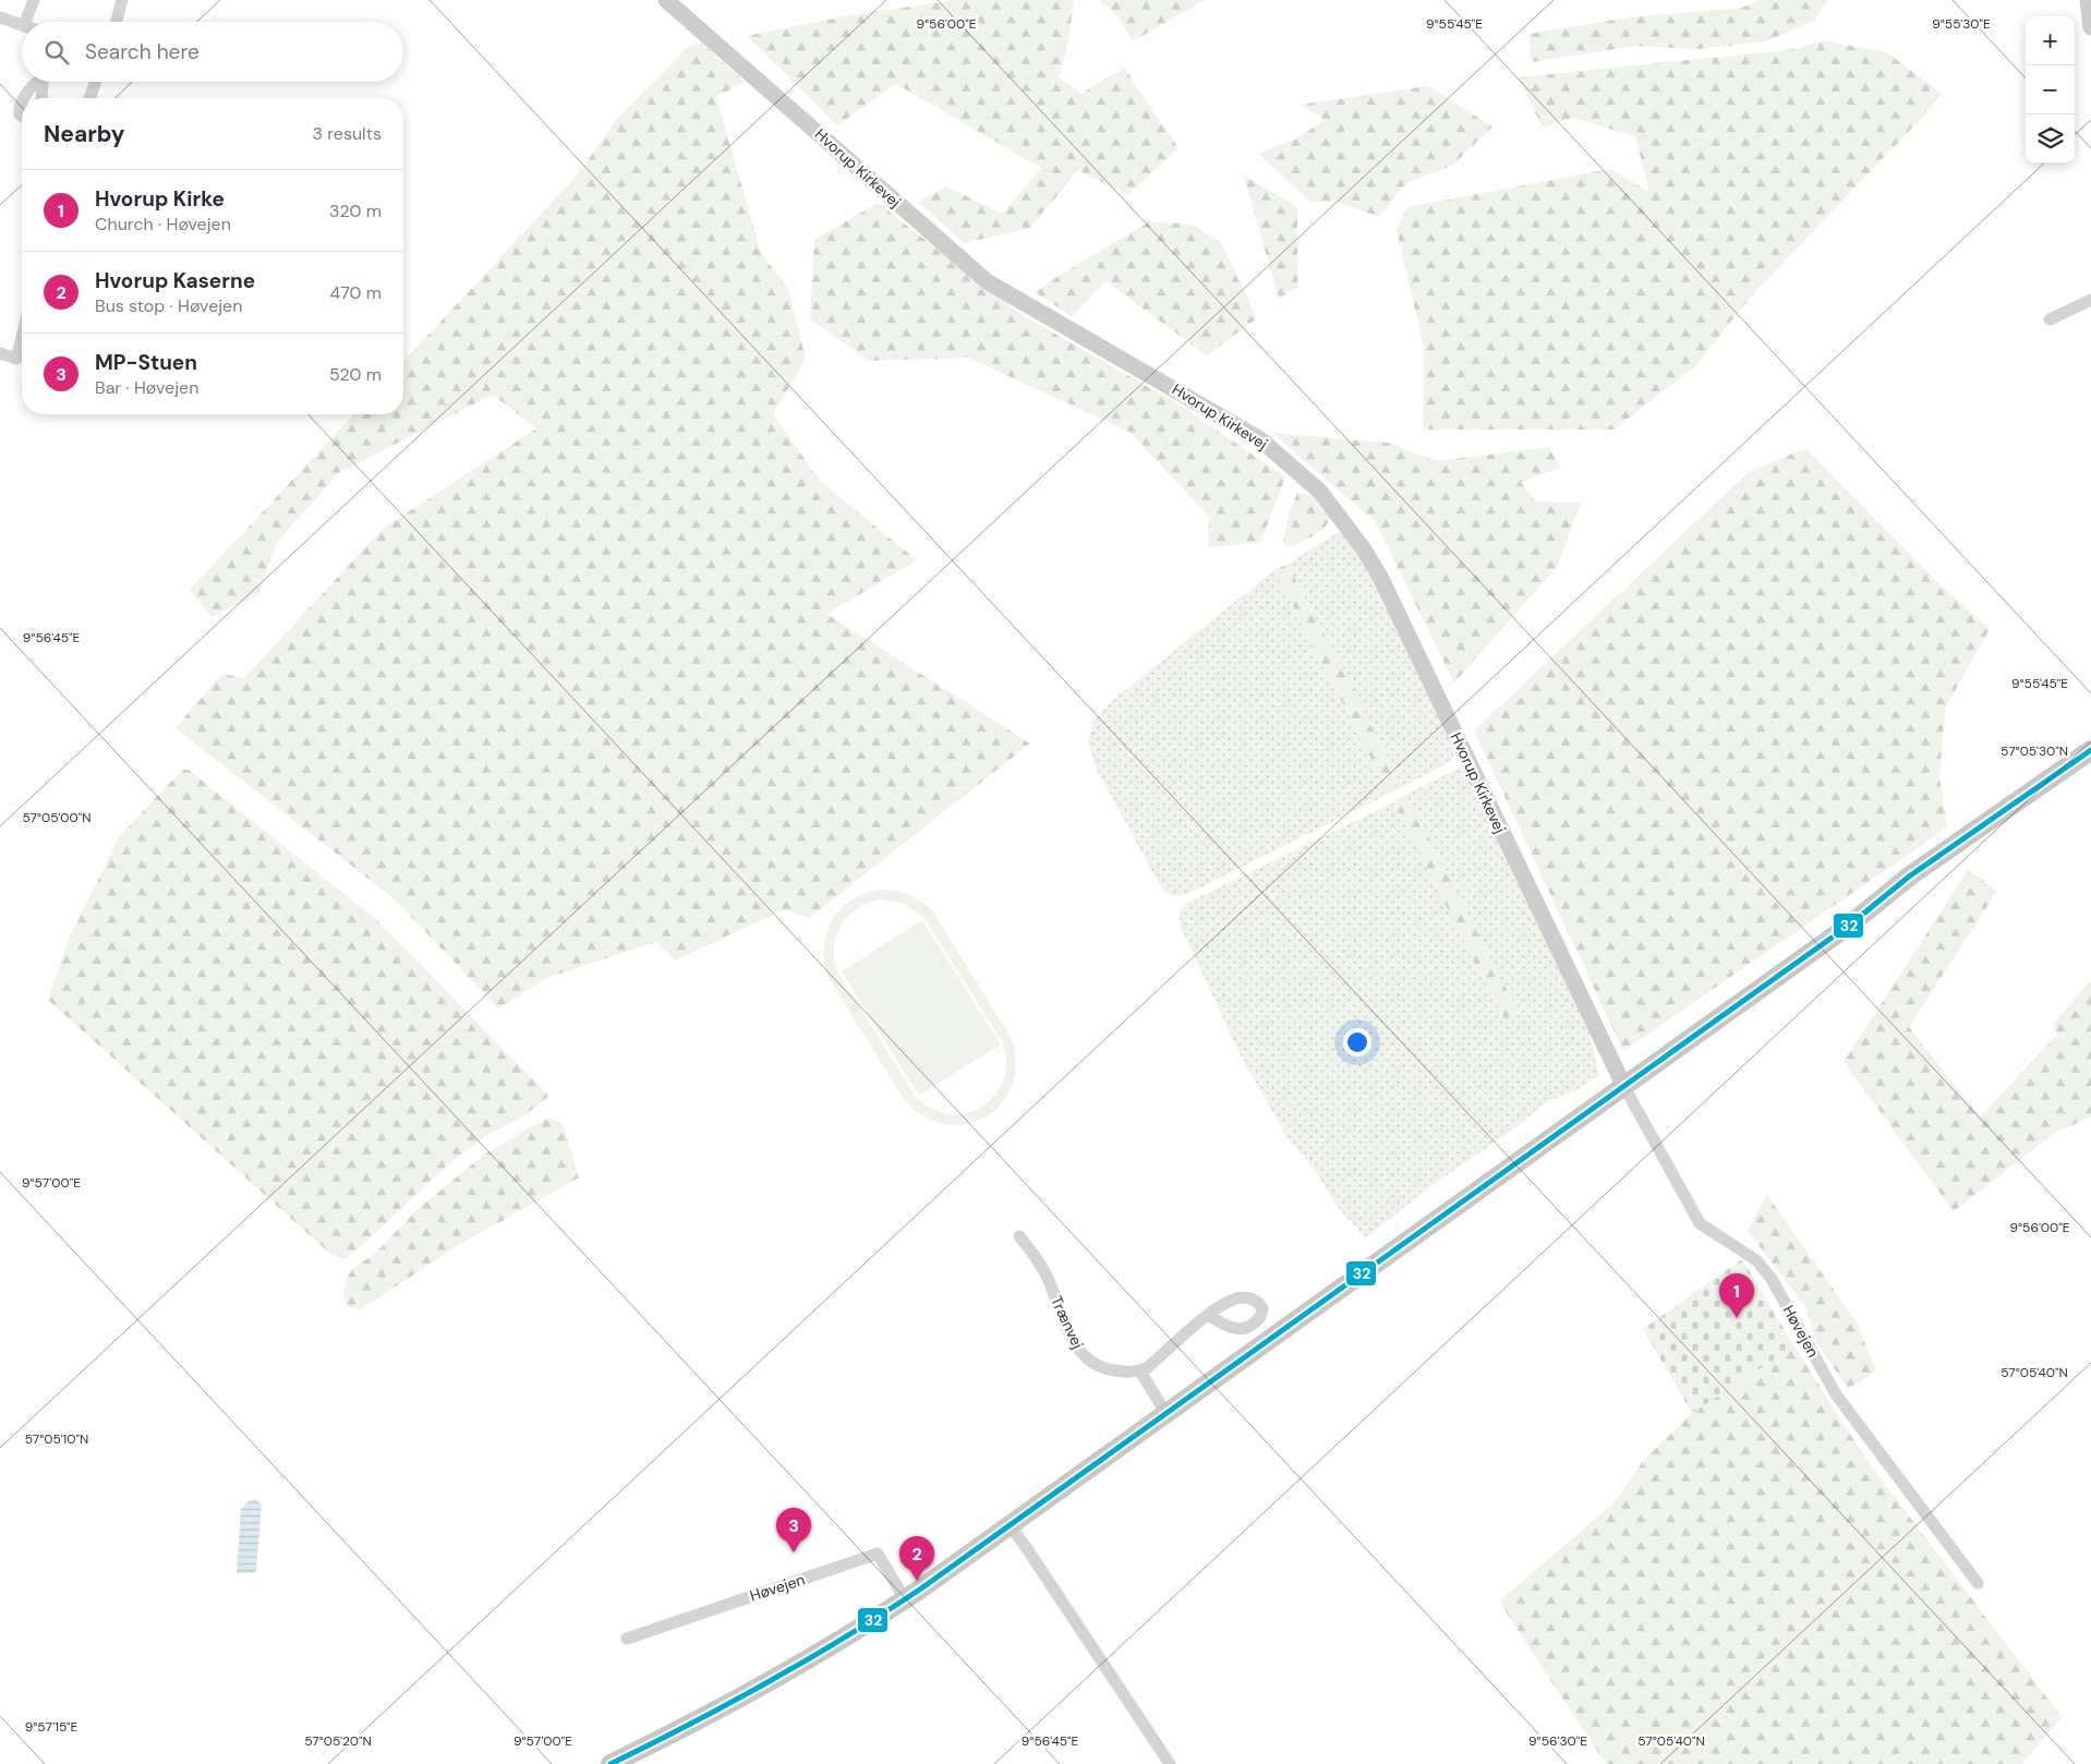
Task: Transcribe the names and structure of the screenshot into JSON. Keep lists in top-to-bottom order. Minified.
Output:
{"streets":{"street":["Hvorup Kirkevej","Trænvej","Høvejen"]},"crossings":[["Hvorup Kirkevej","Høvejen"]],"lines":["transit line 32"],"page":{"map_buttons":["+","−"],"search":"Search here","heading":["Nearby","3 results"],"list":[{"mark":"1","name":"Hvorup Kirke","note":"Church · Høvejen","value":"320 m"},{"mark":"2","name":"Hvorup Kaserne","note":"Bus stop · Høvejen","value":"470 m"},{"mark":"3","name":"MP-Stuen","note":"Bar · Høvejen","value":"520 m"}],"pins":["1","3","2"]},"coordinates":["9°56'00\"E","9°55'45\"E","9°55'30\"E","9°56'45\"E","57°05'30\"N","57°05'00\"N","9°57'00\"E","57°05'40\"N","57°05'10\"N","9°57'15\"E","9°56'30\"E","57°05'20\"N"]}
